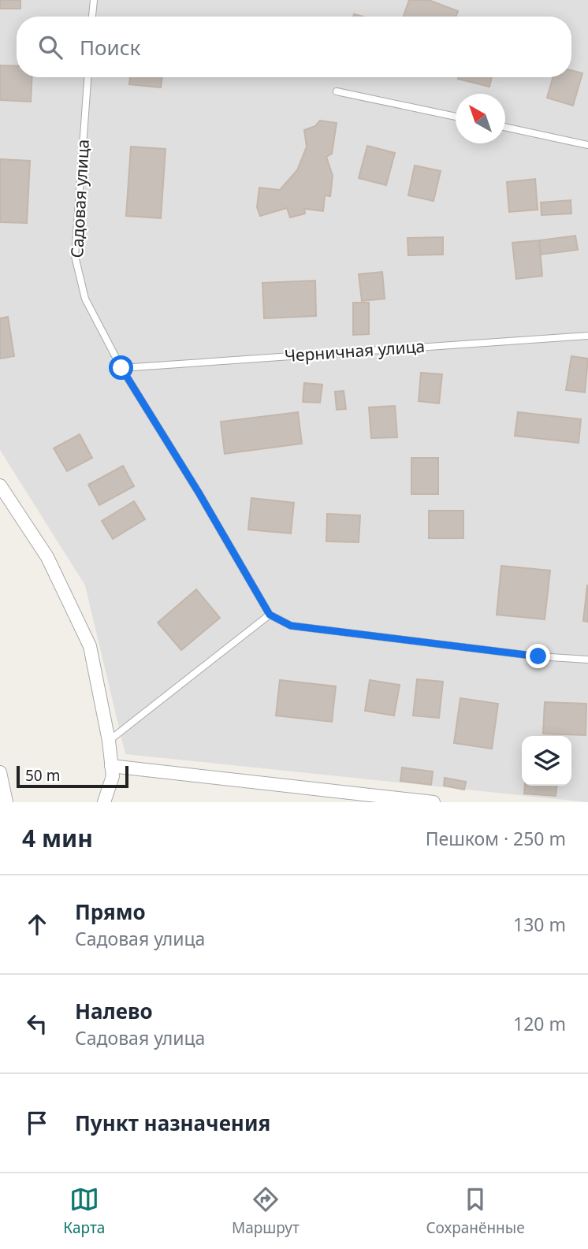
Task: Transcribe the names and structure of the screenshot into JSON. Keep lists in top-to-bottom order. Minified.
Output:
{"streets":{"lane":["Садовая улица","Черничная улица"]},"crossings":[["Садовая улица","Черничная улица"]],"scale_bar":"50 m","north":"top left","page":{"search":"Поиск","scale":"50 m","heading":["4 мин","Пешком · 250 m"],"list":[["Прямо","Садовая улица","130 m"],["Налево","Садовая улица","120 m"],"Пункт назначения"],"nav":["Карта","Маршрут","Сохранённые"]}}
